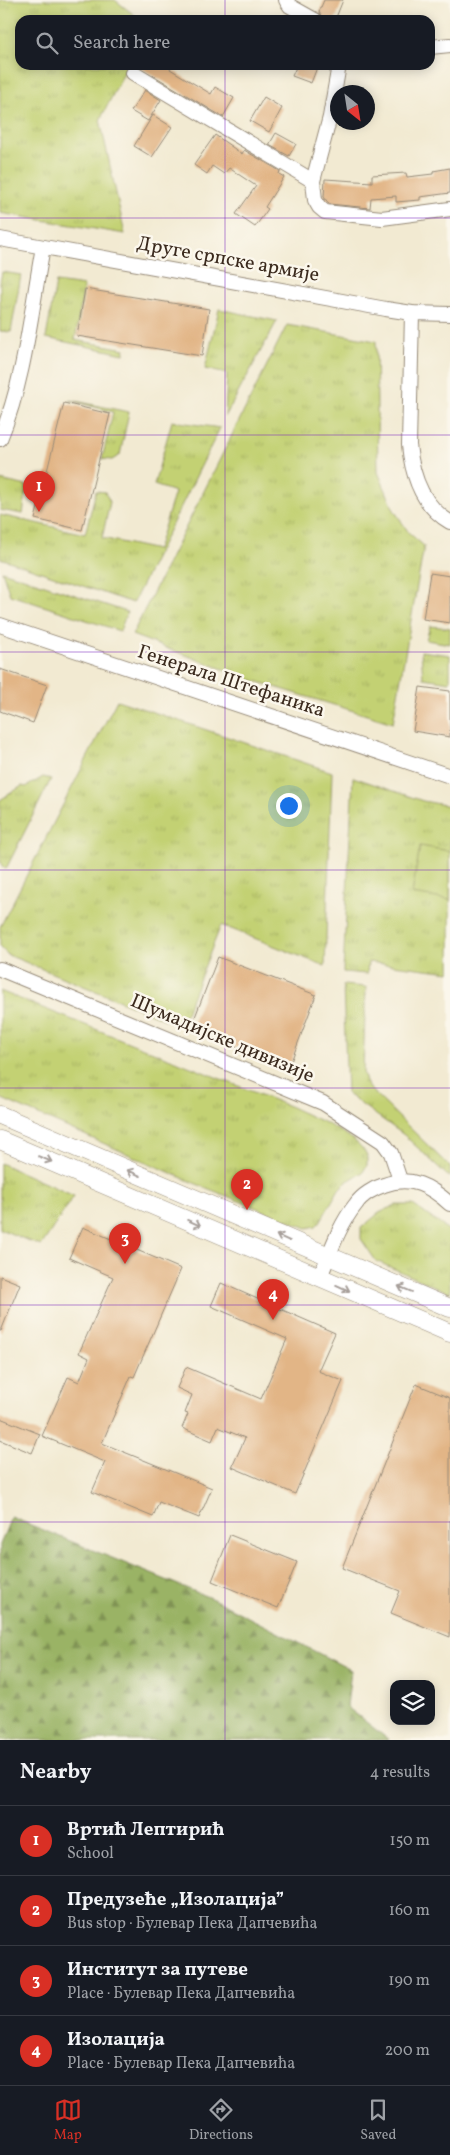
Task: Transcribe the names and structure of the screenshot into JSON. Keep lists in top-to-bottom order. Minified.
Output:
{"streets":{"street":["Друге српске армије","Генерала Штефаника","Шумадијске дивизије"]},"north":"bottom right","page":{"search":"Search here","pins":["1","2","3","4"],"heading":["Nearby","4 results"],"list":[{"mark":"1","name":"Вртић Лептирић","note":"School","value":"150 m"},{"mark":"2","name":"Предузеће „Изолација”","note":"Bus stop · Булевар Пека Дапчевића","value":"160 m"},{"mark":"3","name":"Институт за путеве","note":"Place · Булевар Пека Дапчевића","value":"190 m"},{"mark":"4","name":"Изолација","note":"Place · Булевар Пека Дапчевића","value":"200 m"}],"nav":["Map","Directions","Saved"]}}
